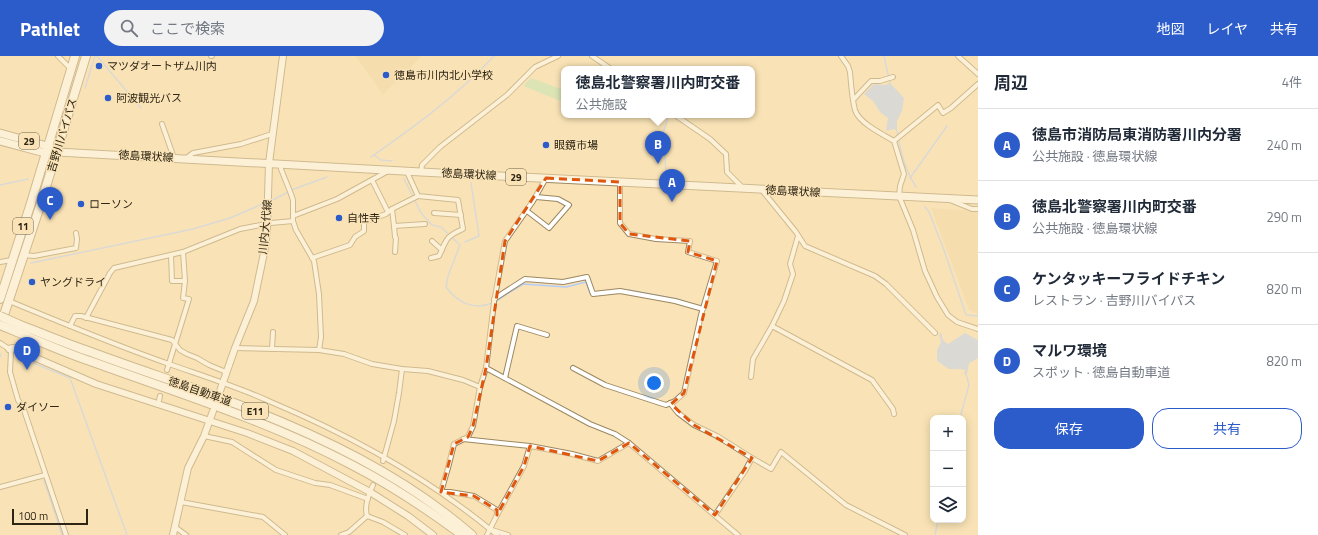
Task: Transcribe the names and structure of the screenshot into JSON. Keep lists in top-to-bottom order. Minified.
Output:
{"streets":{"highway":["吉野川バイパス","11","徳島自動車道","E11"],"main road":["29","徳島環状線","川内大代線"]},"crossings":[["吉野川バイパス","徳島環状線"],["吉野川バイパス","徳島自動車道"],["徳島環状線","川内大代線"]],"places":["マツダオートザム川内","徳島市川内北小学校","阿波観光バス","眼鏡市場","ローソン","自性寺","ヤングドライ","ダイソー"],"scale_bar":"100 m","page":{"header":"Pathlet","search":"ここで検索","nav":["地図","レイヤ","共有"],"heading":["周辺","4件"],"popup":["徳島北警察署川内町交番","公共施設"],"list":[{"mark":"A","name":"徳島市消防局東消防署川内分署","note":"公共施設 · 徳島環状線","value":"240 m"},{"mark":"B","name":"徳島北警察署川内町交番","note":"公共施設 · 徳島環状線","value":"290 m"},{"mark":"C","name":"ケンタッキーフライドチキン","note":"レストラン · 吉野川バイパス","value":"820 m"},{"mark":"D","name":"マルワ環境","note":"スポット · 徳島自動車道","value":"820 m"}],"pins":["B","A","C","D"],"buttons":["保存","共有"],"map_buttons":["+","−"],"scale":"100 m"}}
